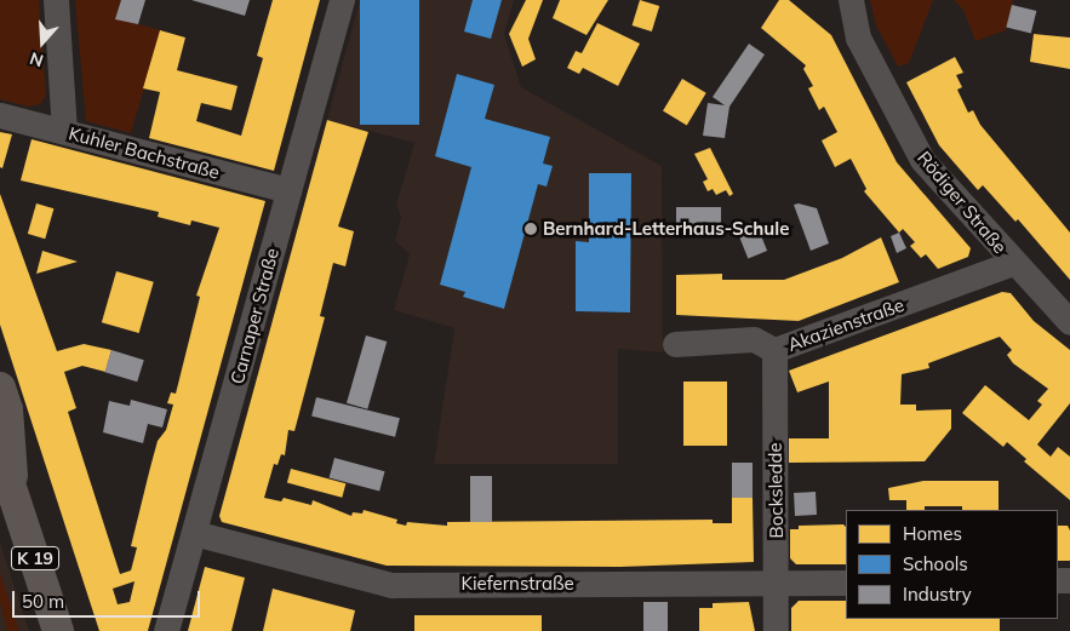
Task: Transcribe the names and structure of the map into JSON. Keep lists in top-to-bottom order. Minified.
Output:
{"streets":{"main road":["K 19"],"street":["Kuhler Bachstraße","Rödiger Straße","Carnaper Straße","Akazienstraße","Bocksledde","Kiefernstraße"]},"crossings":[["Kuhler Bachstraße","Carnaper Straße"],["Rödiger Straße","Akazienstraße"],["Carnaper Straße","Kiefernstraße"],["Akazienstraße","Bocksledde"],["Bocksledde","Kiefernstraße"]],"places":["Bernhard-Letterhaus-Schule"],"legend":["Homes","Schools","Industry"],"scale_bar":"50 m","north":"bottom"}
